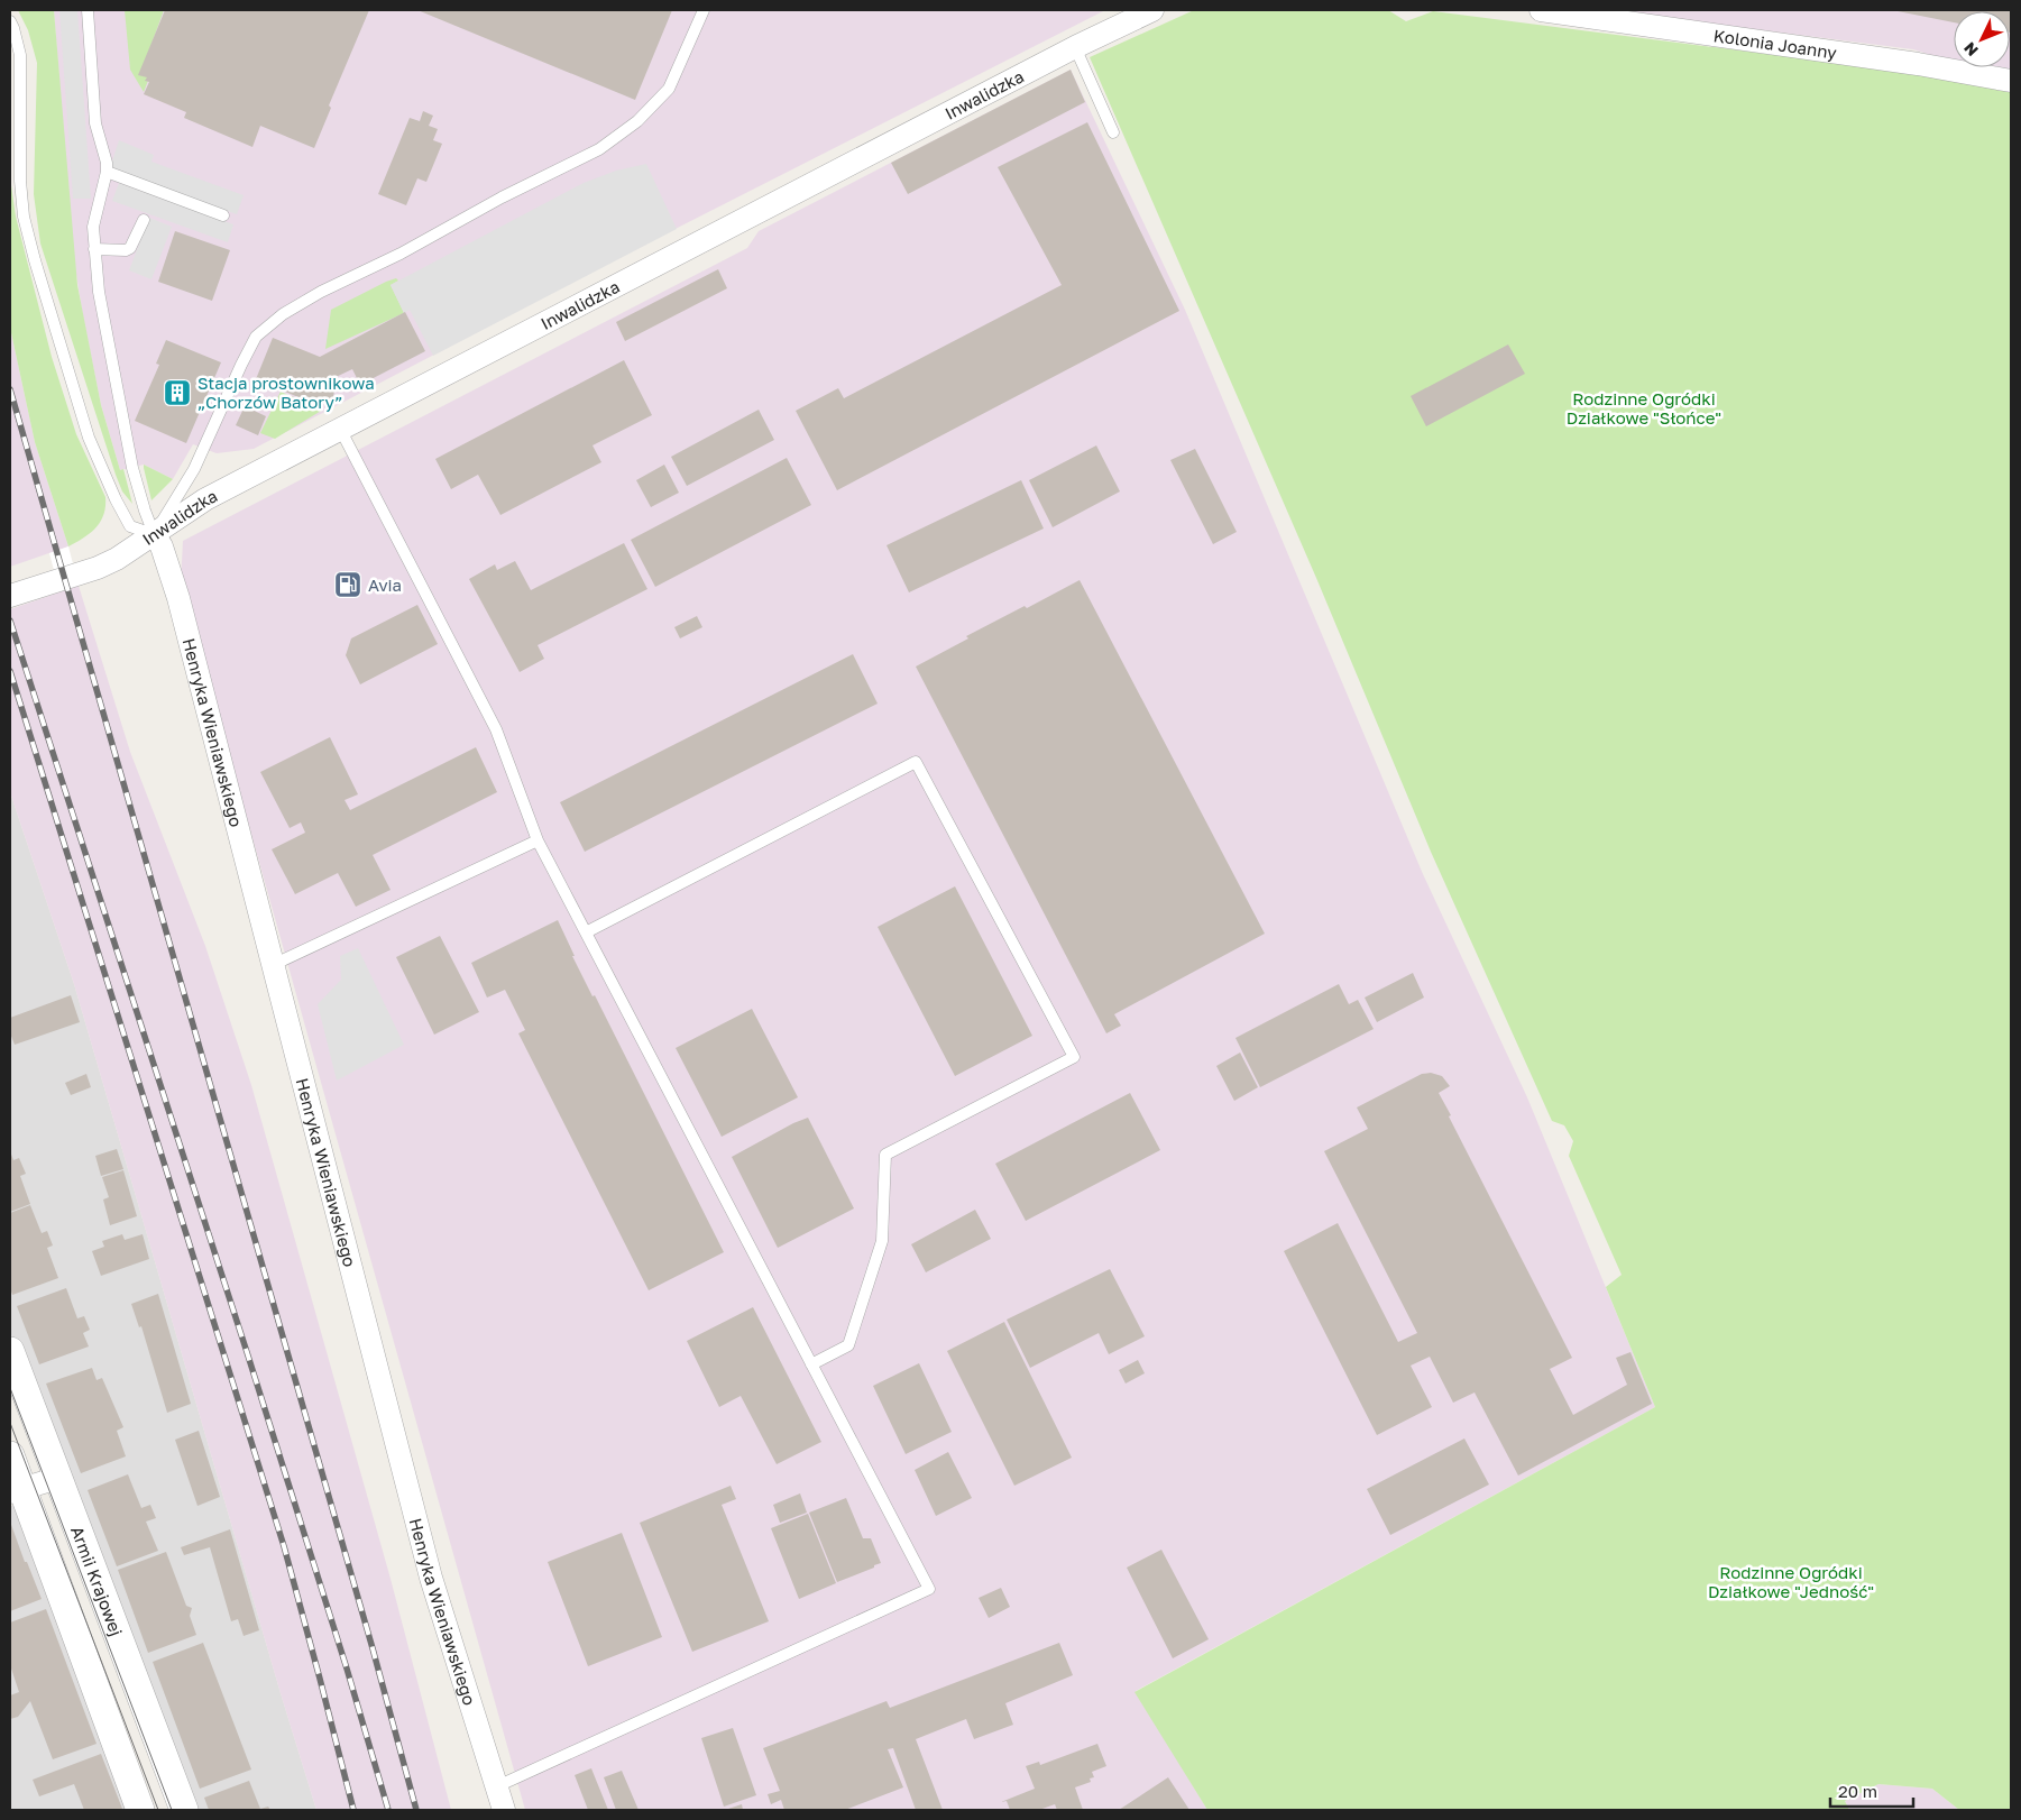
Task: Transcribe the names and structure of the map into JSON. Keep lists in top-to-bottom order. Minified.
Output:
{"streets":{"street":["Kolonia Joanny","Inwalidzka","Henryka Wieniawskiego","Armii Krajowej"]},"crossings":[["Inwalidzka","Henryka Wieniawskiego"]],"parks":["Rodzinne Ogródki Działkowe \"Słońce\"","Rodzinne Ogródki Działkowe \"Jedność\""],"places":{"building":["Stacja prostownikowa „Chorzów Batory”"],"fuel station":["Avia"]},"scale_bar":"20 m","north":"bottom left"}
